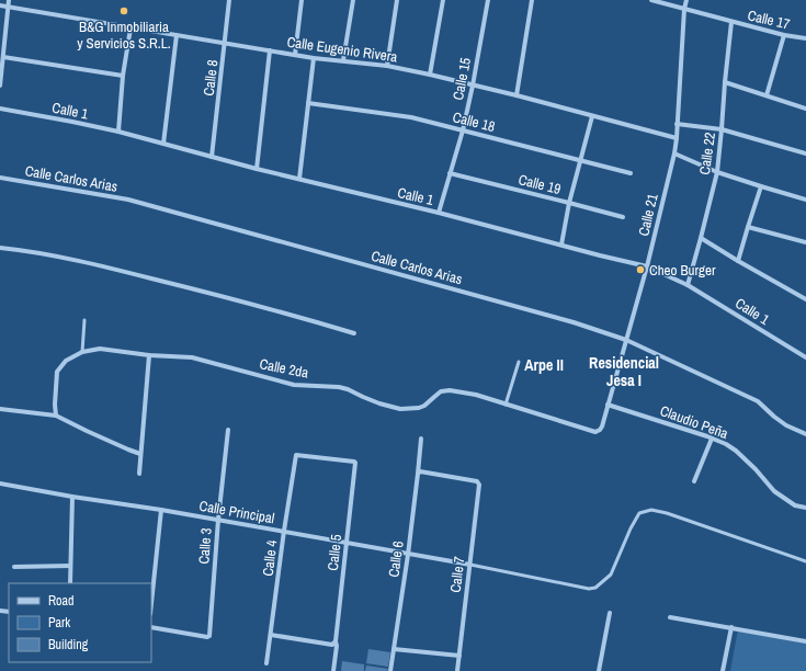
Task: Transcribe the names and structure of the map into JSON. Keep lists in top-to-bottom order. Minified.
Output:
{"streets":{"street":["Calle 17","Calle Eugenio Rivera","Calle 8","Calle 15","Calle 1","Calle 18","Calle 22","Calle Carlos Arias","Calle 19","Calle 21","Calle 2da","Claudio Peña","Calle Principal","Calle 3","Calle 5","Calle 4","Calle 6","Calle 7"]},"crossings":[["Calle 17","Calle 22"],["Calle 17","Calle 21"],["Calle Eugenio Rivera","Calle 8"],["Calle Eugenio Rivera","Calle 15"],["Calle Eugenio Rivera","Calle 21"],["Calle 8","Calle 1"],["Calle 15","Calle 1"],["Calle 15","Calle 18"],["Calle 15","Calle 19"],["Calle 1","Calle 22"],["Calle 1","Calle 21"],["Calle Carlos Arias","Calle 21"],["Calle 21","Calle 2da"],["Calle 21","Claudio Peña"],["Calle Principal","Calle 3"],["Calle Principal","Calle 5"],["Calle Principal","Calle 4"],["Calle Principal","Calle 6"],["Calle Principal","Calle 7"],["Calle 5","Calle 4"],["Calle 6","Calle 7"]],"districts":["Residencial Jesa I","Arpe II"],"places":["B&G Inmobiliaria y Servicios S.R.L.","Cheo Burger"],"legend":["Road","Park","Building"]}
